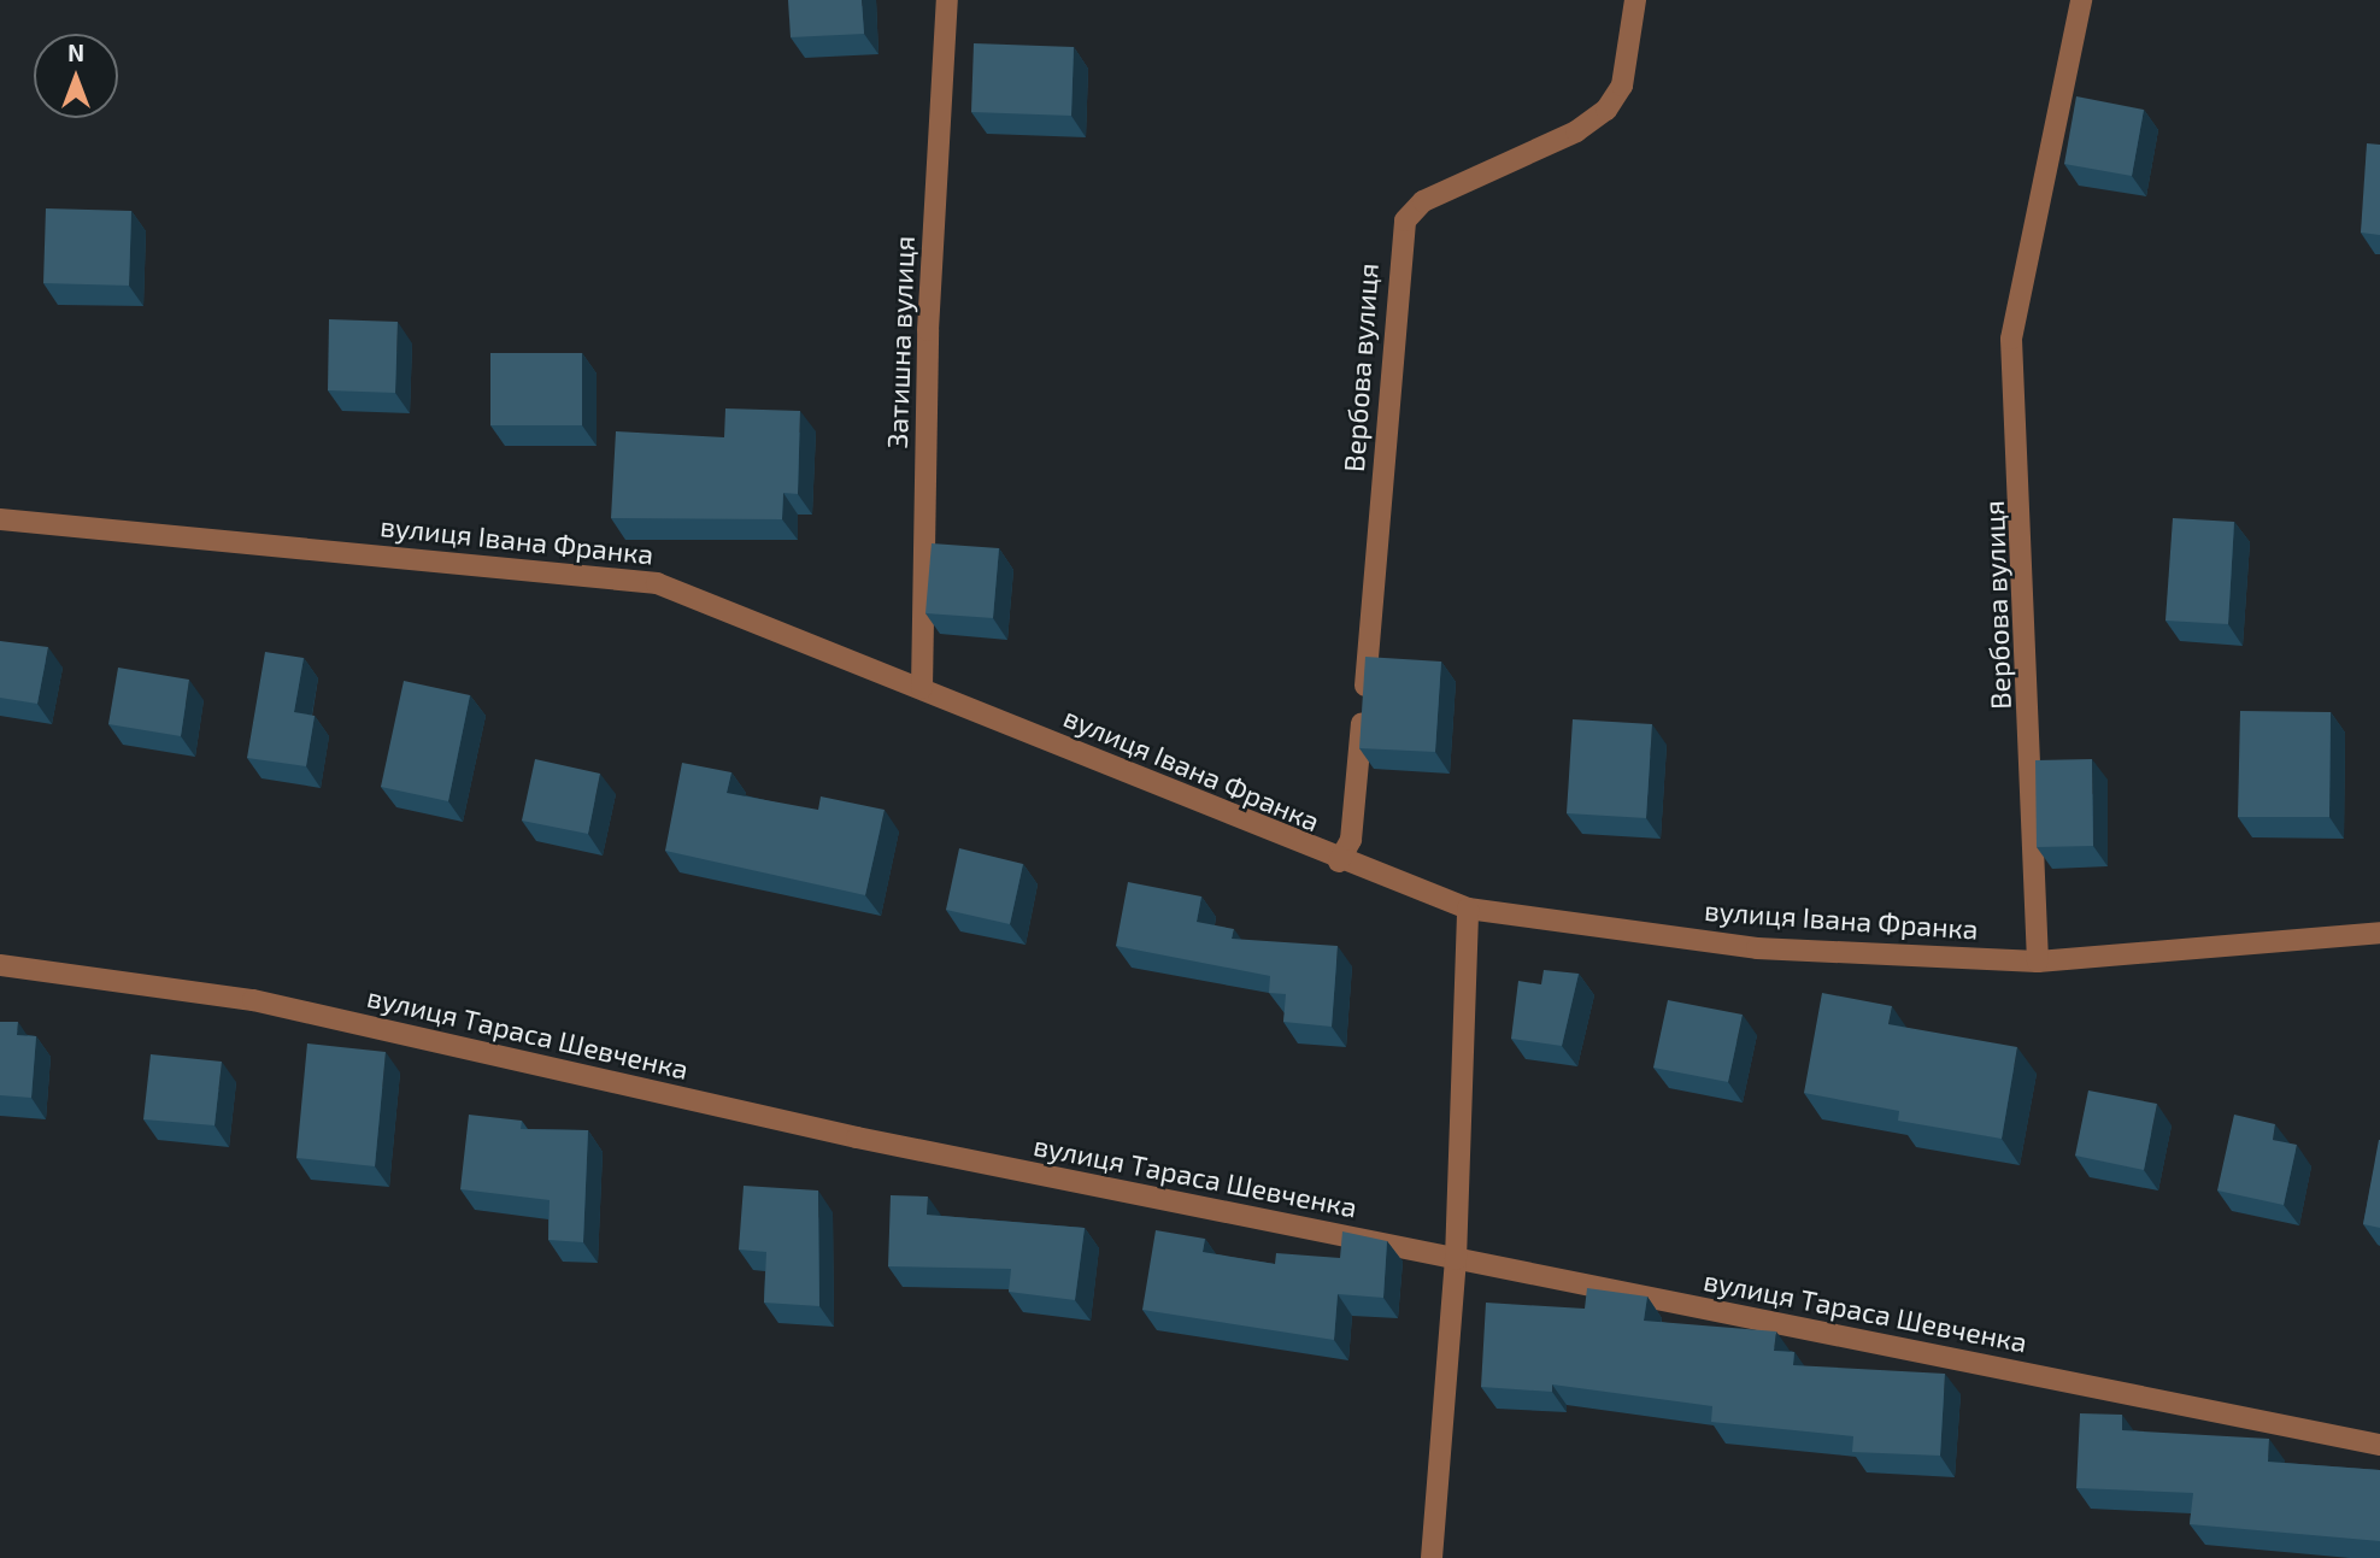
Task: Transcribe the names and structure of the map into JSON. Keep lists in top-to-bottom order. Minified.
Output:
{"streets":{"street":["Затишна вулиця","Вербова вулиця","вулиця Івана Франка","вулиця Тараса Шевченка"]},"crossings":[["Затишна вулиця","вулиця Івана Франка"],["Вербова вулиця","вулиця Івана Франка"]],"north":"top"}
